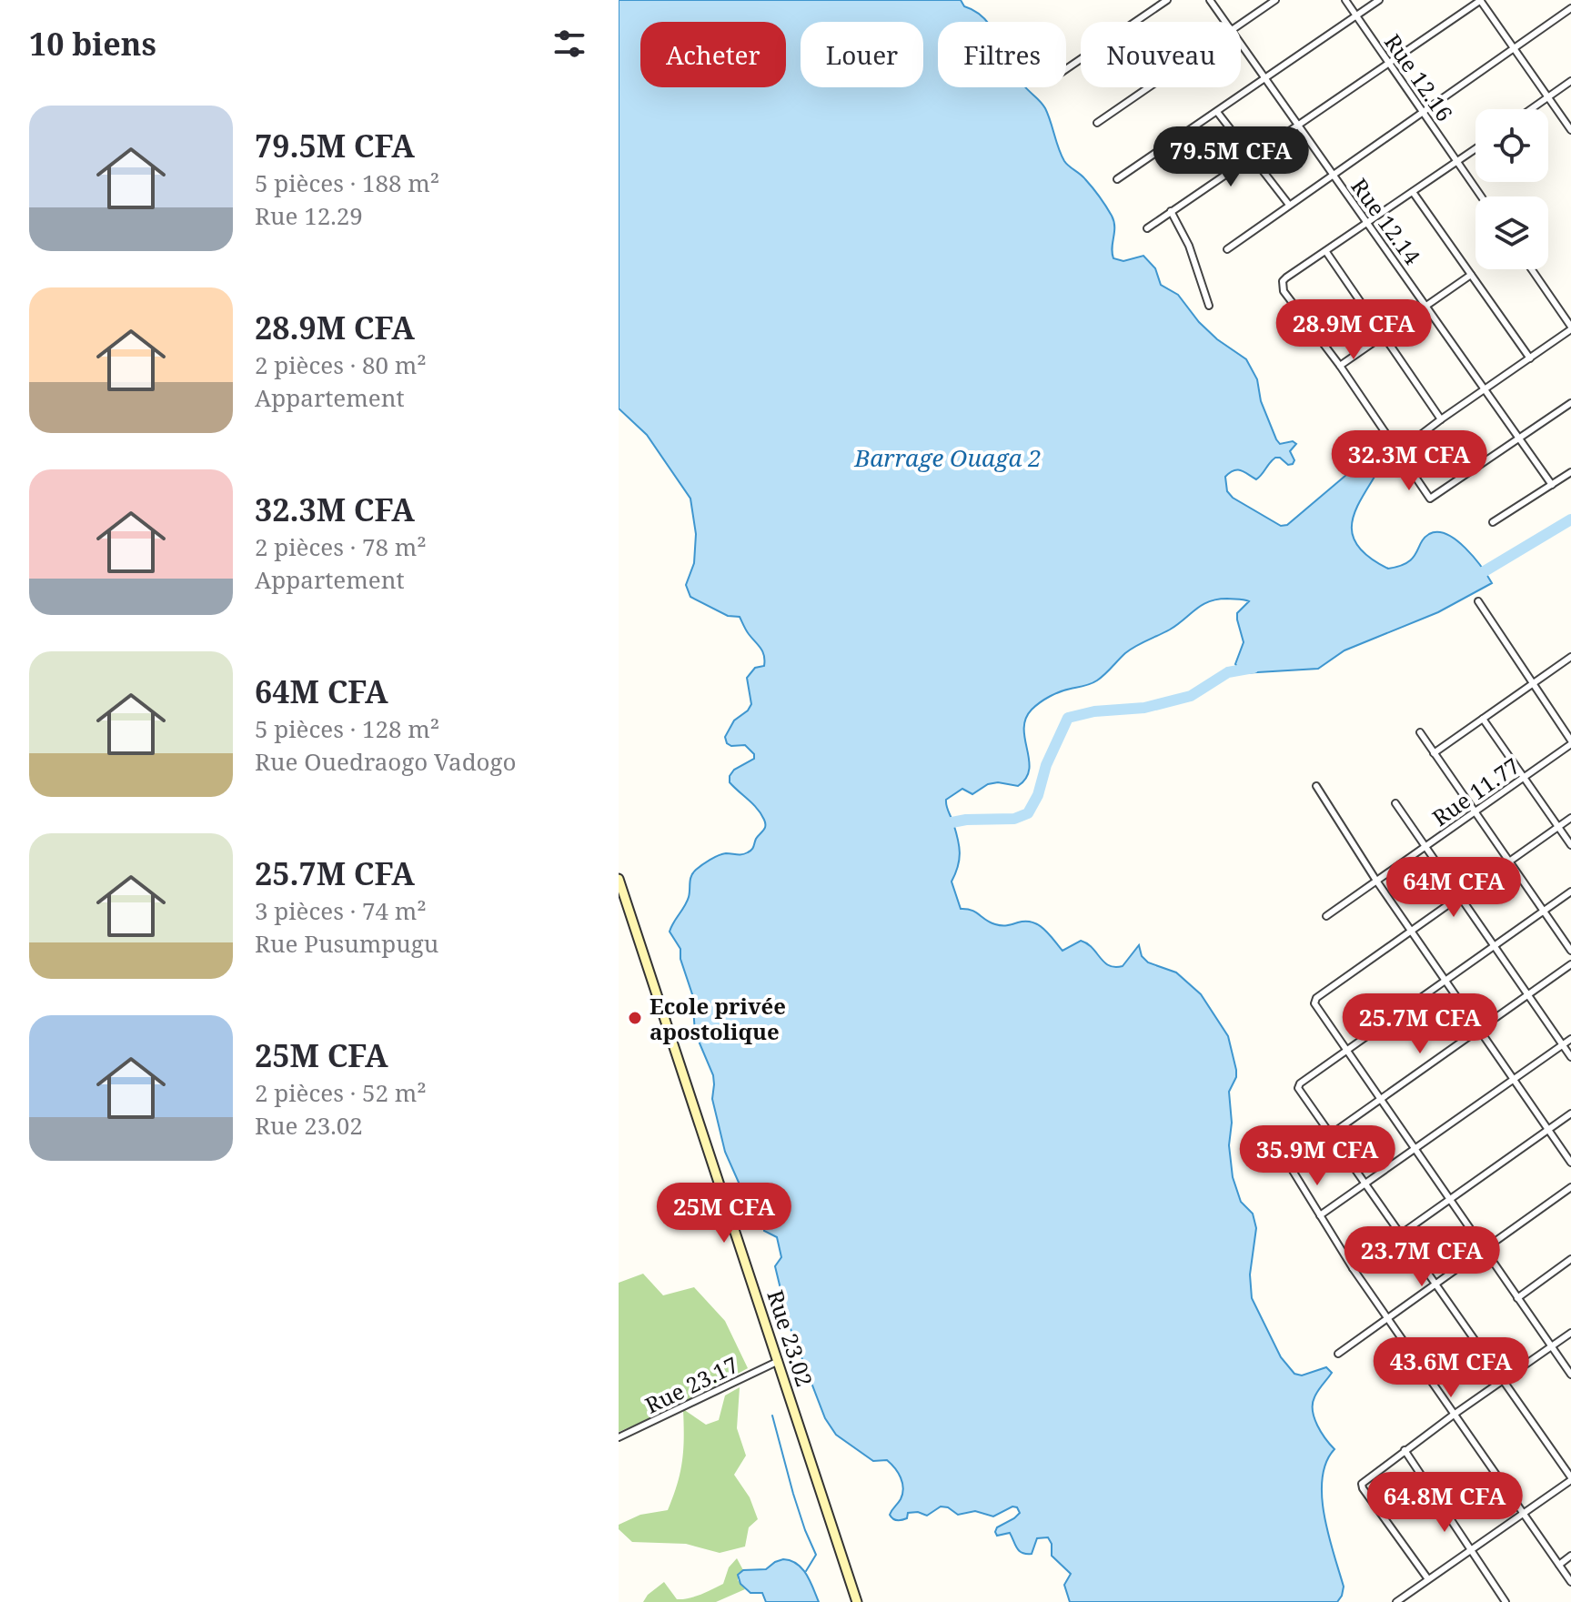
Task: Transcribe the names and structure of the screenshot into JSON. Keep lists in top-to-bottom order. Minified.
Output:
{"streets":{"street":["Rue 12.16","Rue 12.14","Rue 11.77","Rue 23.02","Rue 23.17"]},"crossings":[["Rue 23.02","Rue 23.17"]],"water":["Barrage Ouaga 2"],"places":["Ecole privée apostolique"],"page":{"heading":"10 biens","chip":["Acheter","Louer","Filtres","Nouveau"],"list":[{"name":"79.5M CFA","note":"5 pièces · 188 m² · Rue 12.29"},{"name":"28.9M CFA","note":"2 pièces · 80 m² · Appartement"},{"name":"32.3M CFA","note":"2 pièces · 78 m² · Appartement"},{"name":"64M CFA","note":"5 pièces · 128 m² · Rue Ouedraogo Vadogo"},{"name":"25.7M CFA","note":"3 pièces · 74 m² · Rue Pusumpugu"},{"name":"25M CFA","note":"2 pièces · 52 m² · Rue 23.02"}],"price":["79.5M CFA","28.9M CFA","32.3M CFA","64M CFA","25.7M CFA","35.9M CFA","25M CFA","23.7M CFA","43.6M CFA","64.8M CFA"]}}
